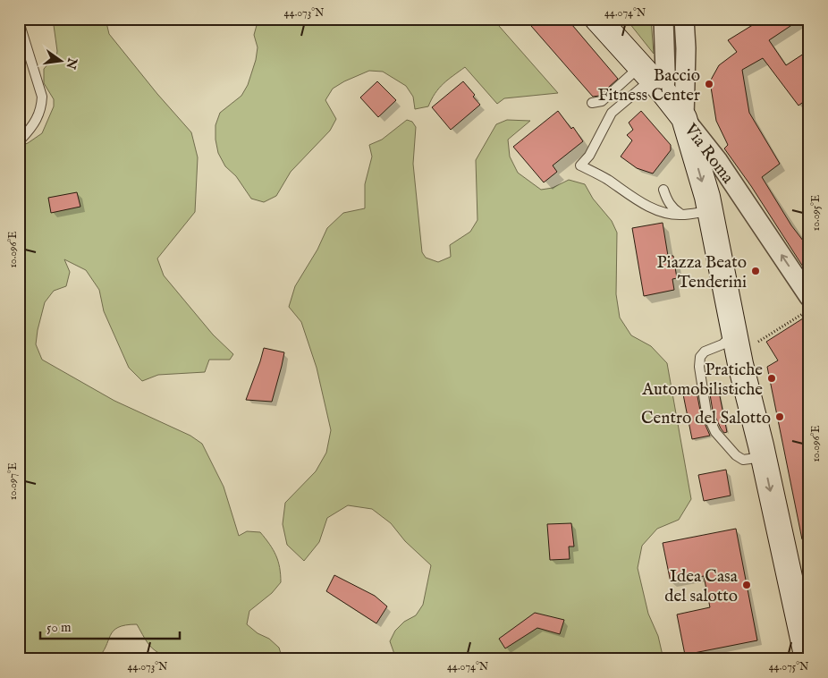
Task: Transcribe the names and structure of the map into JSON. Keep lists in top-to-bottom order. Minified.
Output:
{"streets":{"main road":["Via Roma"]},"places":["Baccio Fitness Center","Piazza Beato Tenderini","Pratiche Automobilistiche","Centro del Salotto","Idea Casa del salotto"],"scale_bar":"50 m","north":"right","coordinates":["44.073°N","44.074°N","10.095°E","10.096°E","10.097°E","44.075°N"]}
